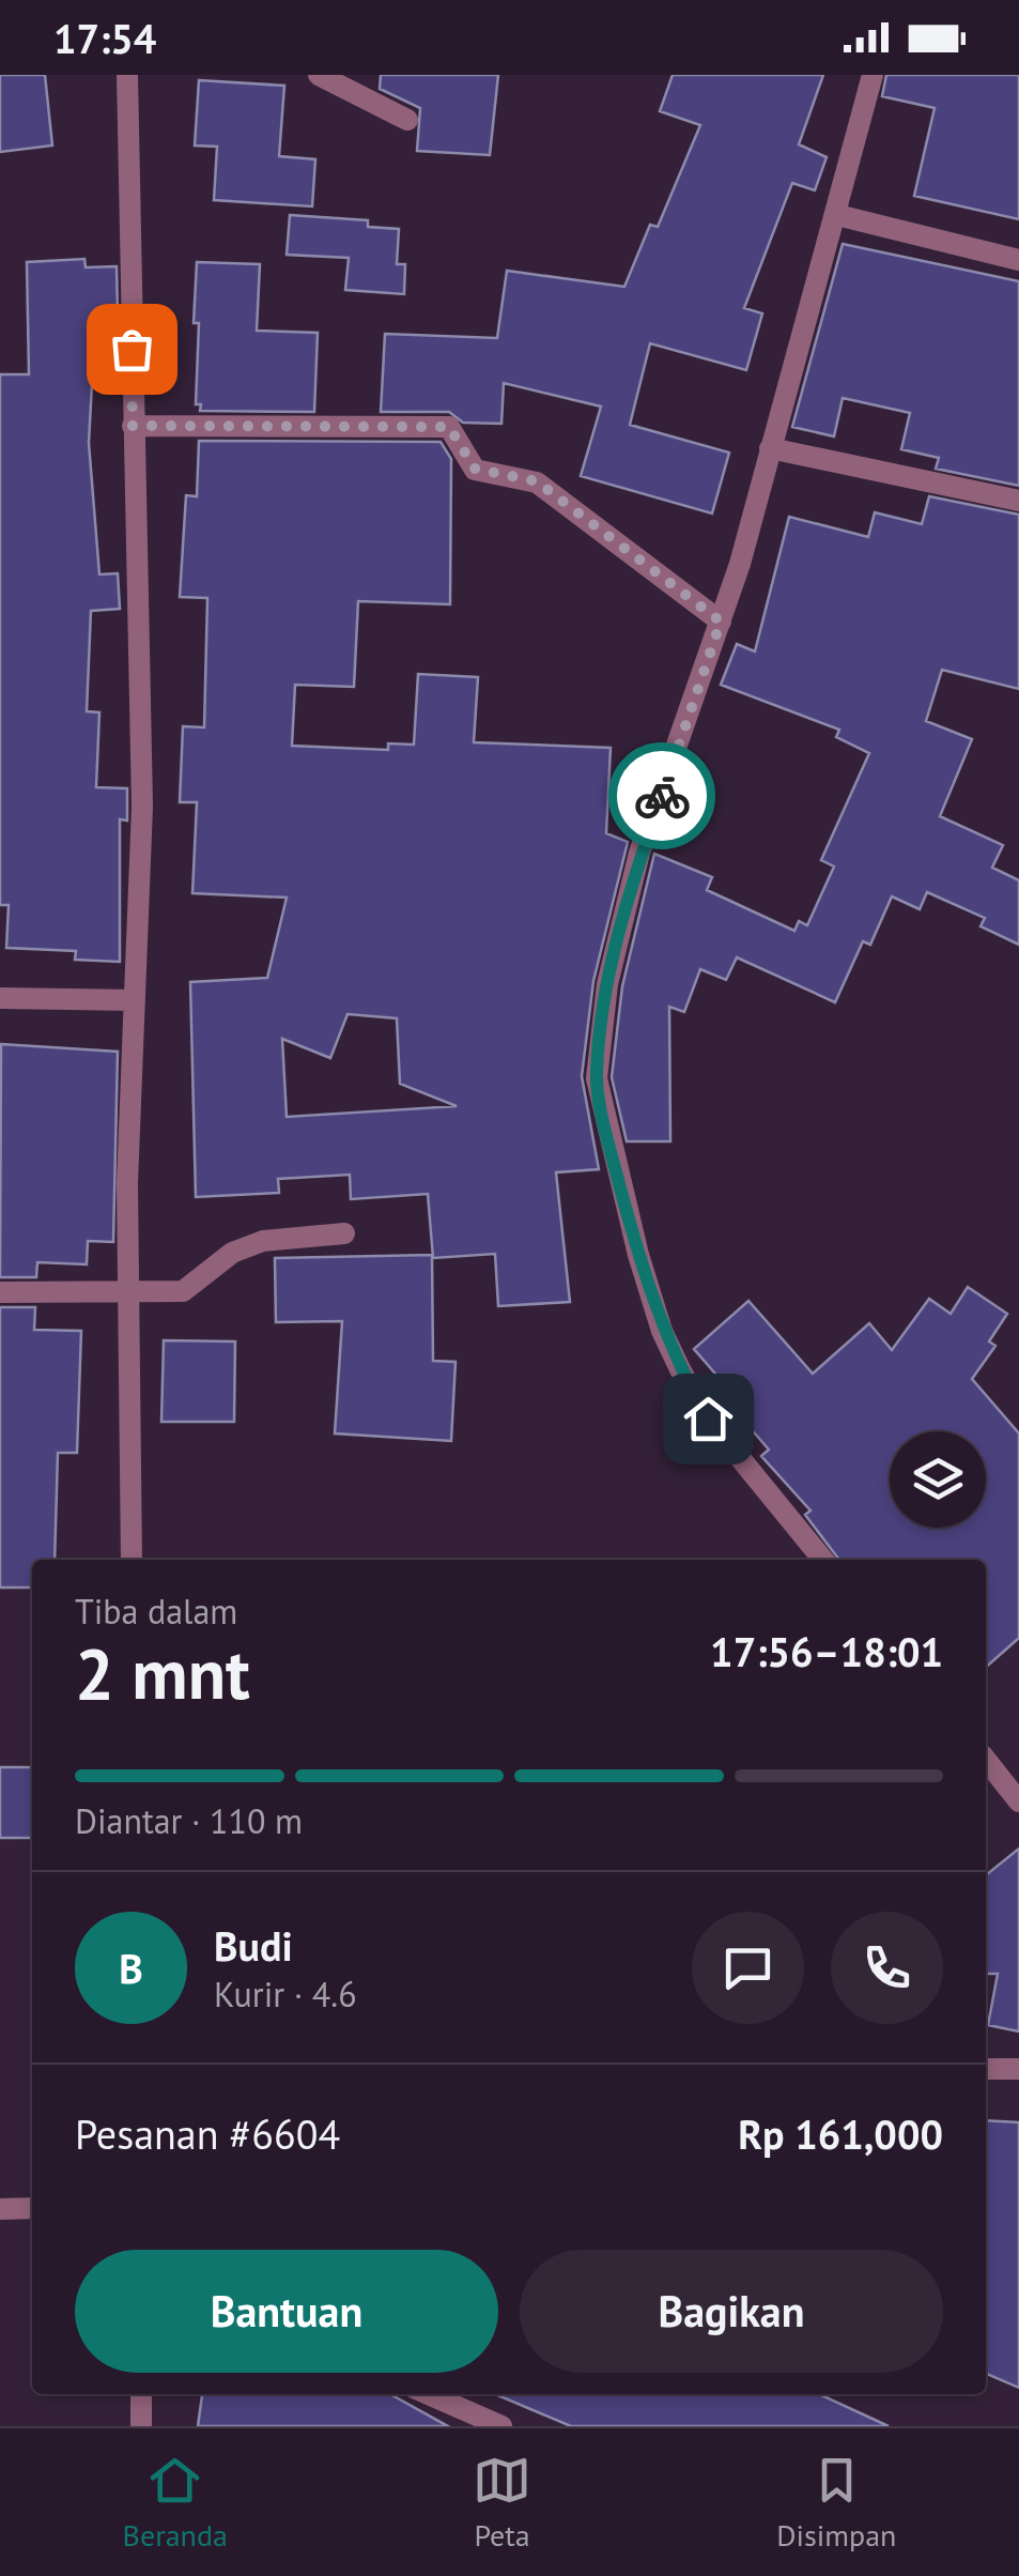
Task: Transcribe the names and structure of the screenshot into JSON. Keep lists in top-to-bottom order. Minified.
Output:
{"page":{"status":"17:54","heading":["2 mnt","Tiba dalam","17:56–18:01"],"panel":["Budi","Kurir · 4.6","Pesanan #6604","Rp 161,000"],"bar":"Diantar · 110 m","round":"B","buttons":["Bantuan","Bagikan"],"tabs":["Beranda","Peta","Disimpan"]}}
